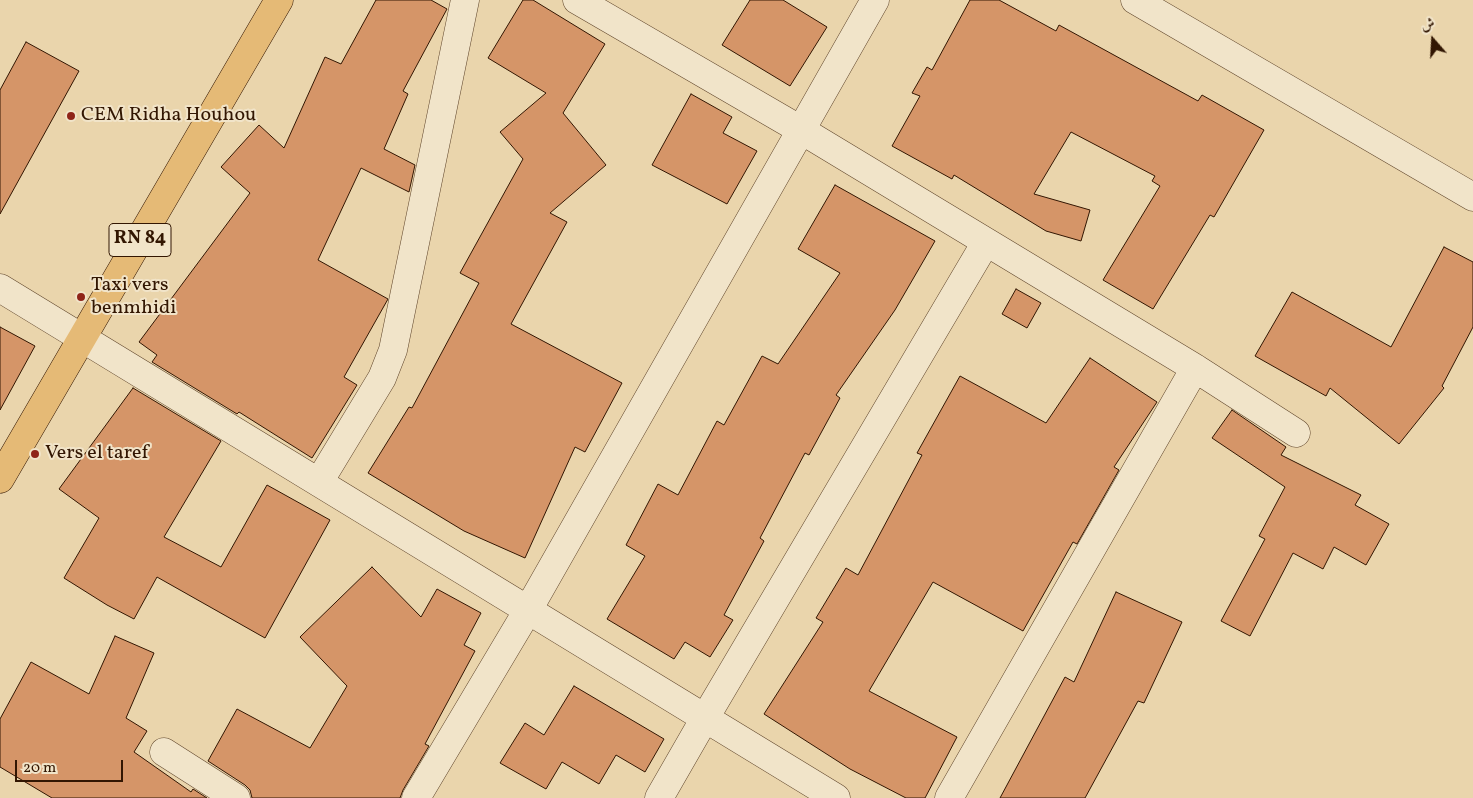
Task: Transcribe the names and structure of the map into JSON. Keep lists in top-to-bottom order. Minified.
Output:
{"streets":{"main road":["RN 84"]},"places":["CEM Ridha Houhou","Taxi vers benmhidi","Vers el taref"],"scale_bar":"20 m","north":"top"}
